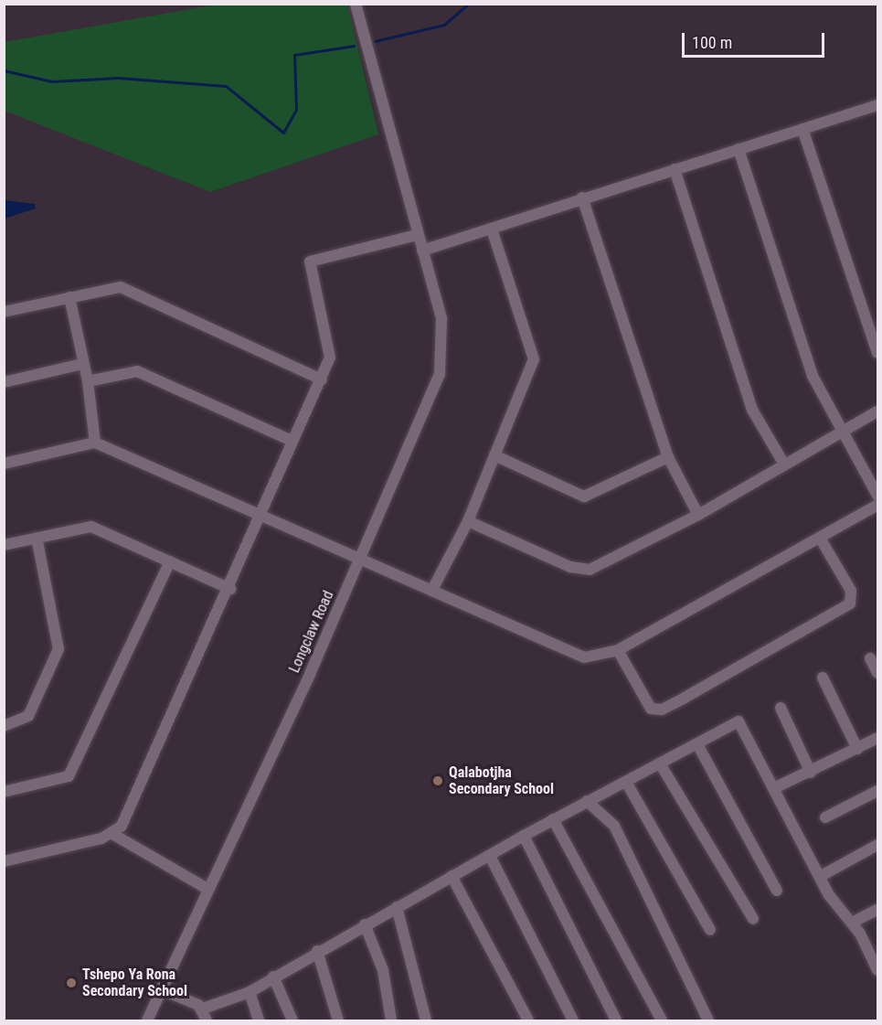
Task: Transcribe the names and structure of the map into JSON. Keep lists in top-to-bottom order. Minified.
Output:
{"streets":{"street":["Longclaw Road"]},"places":["Qalabotjha Secondary School","Tshepo Ya Rona Secondary School"],"scale_bar":"100 m"}
